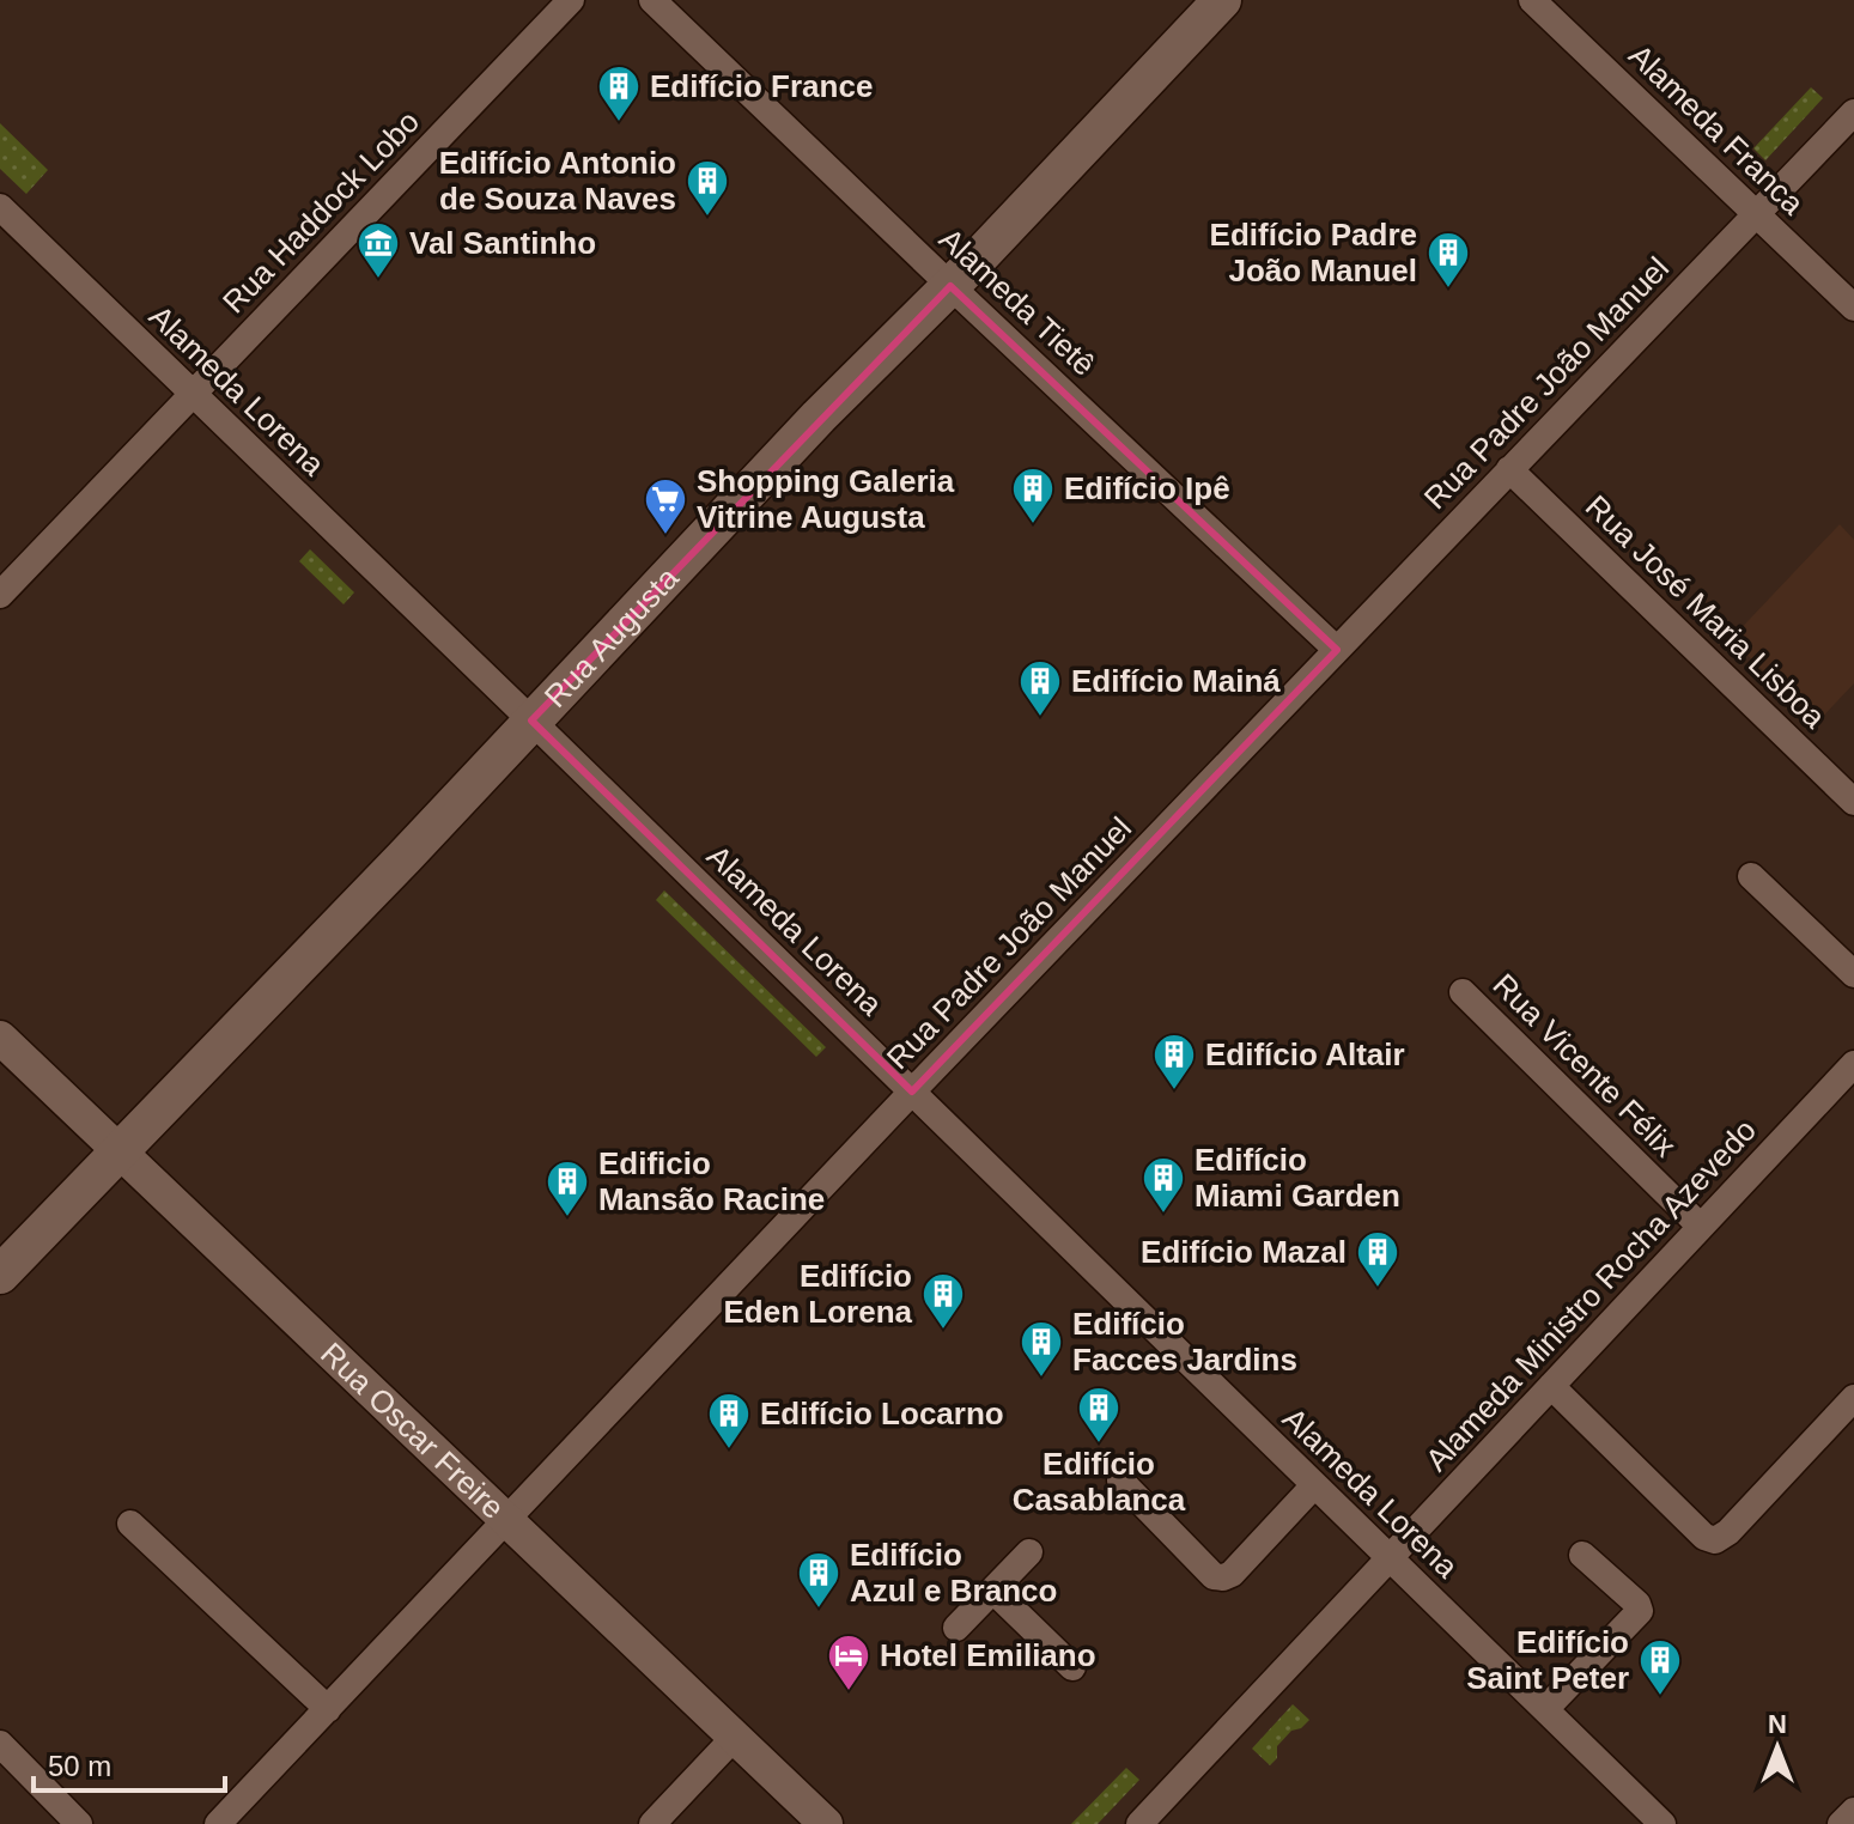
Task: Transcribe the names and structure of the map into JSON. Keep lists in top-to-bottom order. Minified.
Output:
{"streets":{"main road":["Rua Augusta"],"street":["Alameda Franca","Rua Haddock Lobo","Alameda Tietê","Rua Padre João Manuel","Alameda Lorena","Rua José Maria Lisboa","Rua Vicente Félix","Alameda Ministro Rocha Azevedo","Rua Oscar Freire"]},"crossings":[["Alameda Franca","Rua Padre João Manuel"],["Rua Haddock Lobo","Alameda Lorena"],["Alameda Tietê","Rua Padre João Manuel"],["Alameda Tietê","Rua Augusta"],["Rua Padre João Manuel","Alameda Lorena"],["Rua Padre João Manuel","Rua José Maria Lisboa"],["Rua Padre João Manuel","Rua Oscar Freire"],["Alameda Lorena","Rua Augusta"],["Alameda Lorena","Alameda Ministro Rocha Azevedo"],["Rua Augusta","Rua Oscar Freire"],["Rua Vicente Félix","Alameda Ministro Rocha Azevedo"]],"places":{"building":["Edifício France","Edifício Antonio de Souza Naves","Edifício Padre João Manuel","Edifício Ipê","Edifício Mainá","Edifício Altair","Edifício Miami Garden","Edificio Mansão Racine","Edifício Mazal","Edifício Eden Lorena","Edifício Facces Jardins","Edifício Casablanca","Edifício Locarno","Edifício Azul e Branco","Edifício Saint Peter"],"museum":["Val Santinho"],"supermarket":["Shopping Galeria Vitrine Augusta"],"hotel":["Hotel Emiliano"]},"scale_bar":"50 m","north":"top"}
